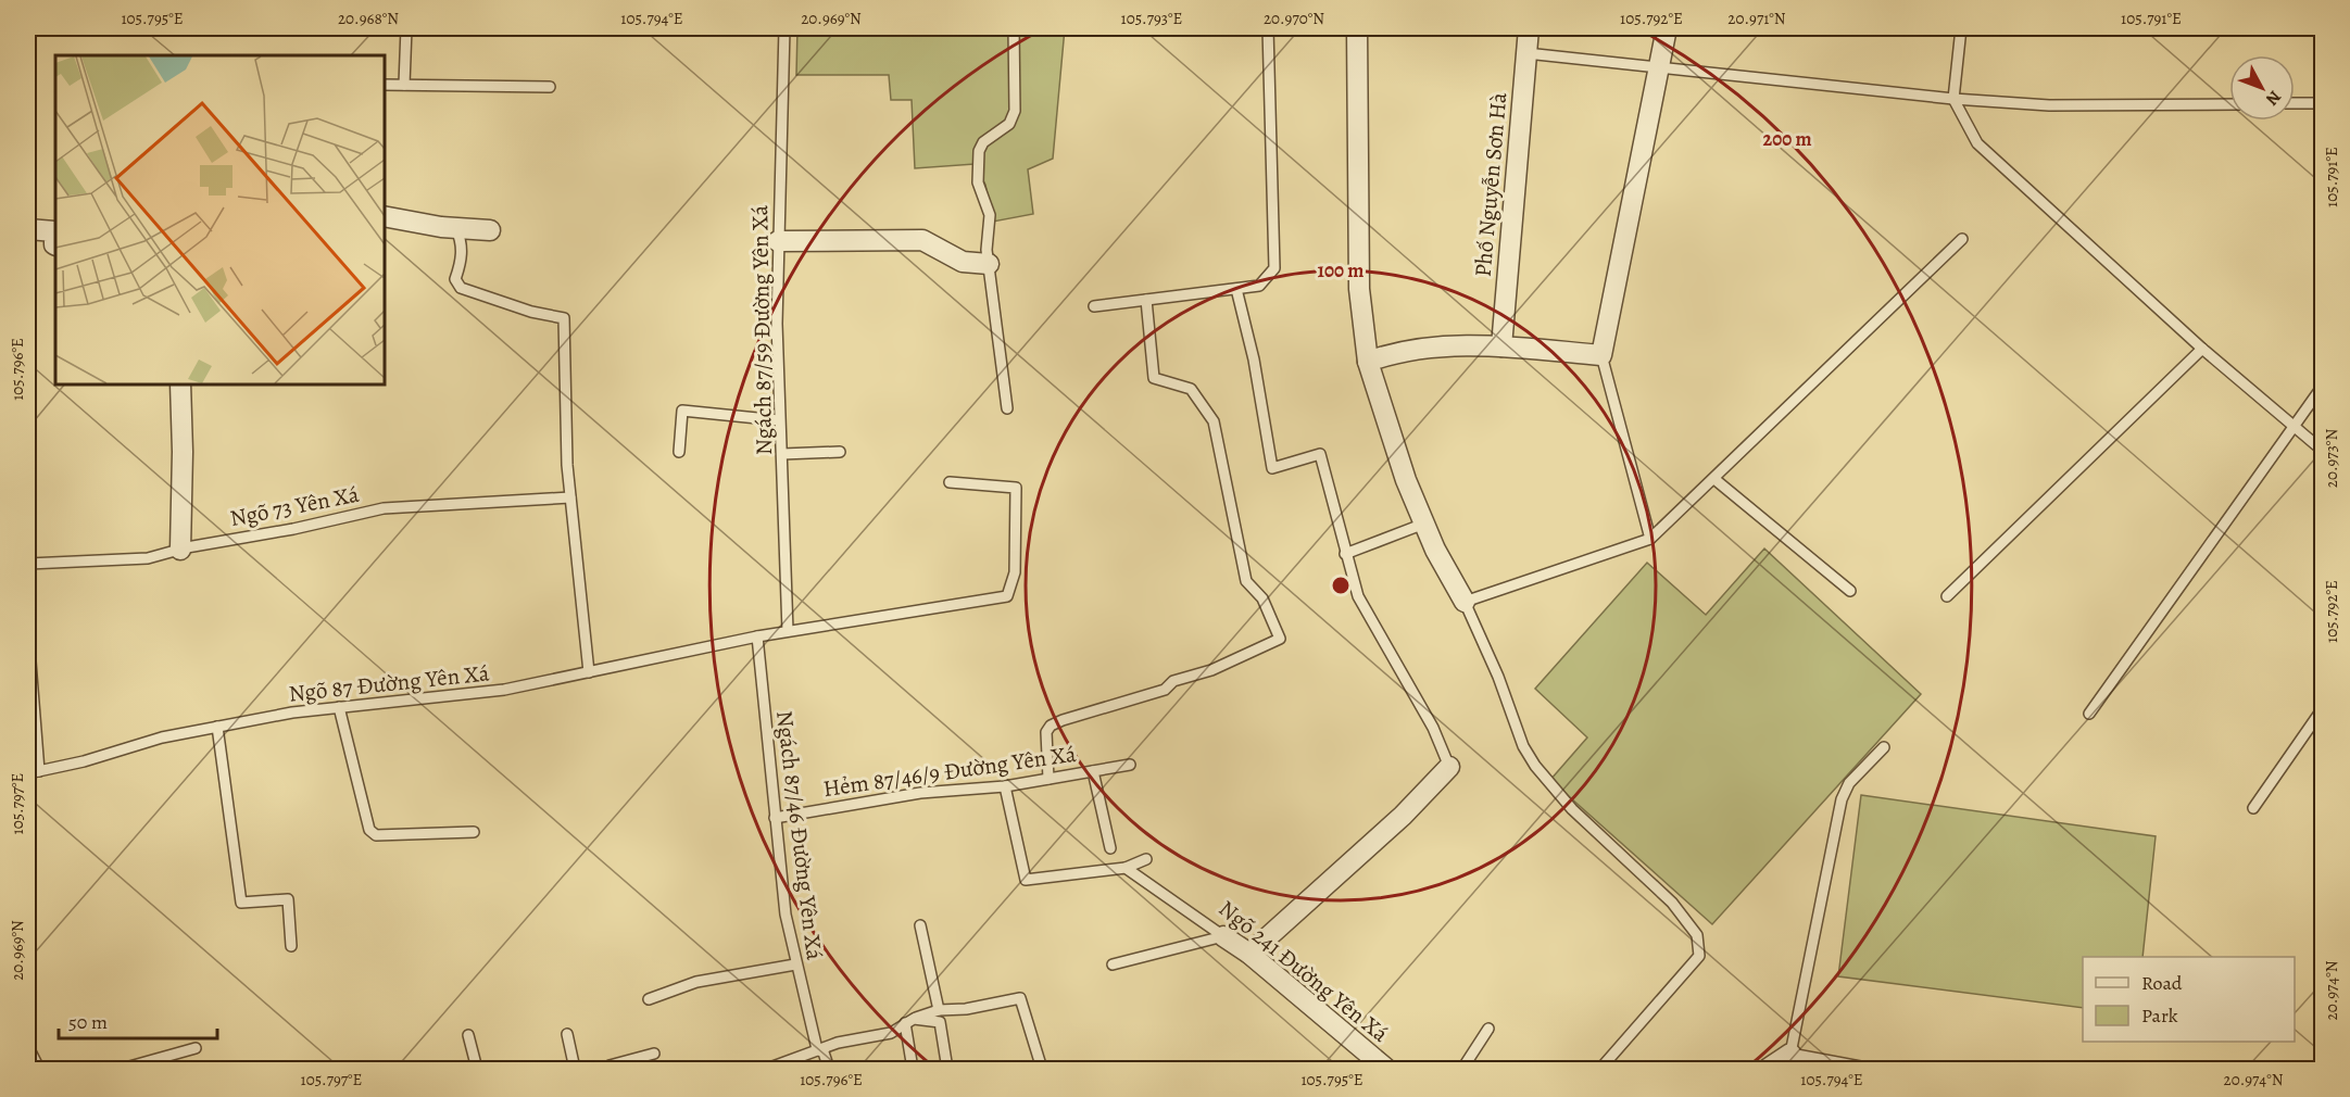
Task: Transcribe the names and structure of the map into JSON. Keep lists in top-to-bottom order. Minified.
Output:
{"streets":{"street":["Phố Nguyễn Sơn Hà","Ngõ 241 Đường Yên Xá"],"lane":["Ngách 87/59 Đường Yên Xá","Ngõ 73 Yên Xá","Ngõ 87 Đường Yên Xá","Hẻm 87/46/9 Đường Yên Xá","Ngách 87/46 Đường Yên Xá"]},"crossings":[["Ngách 87/59 Đường Yên Xá","Ngõ 87 Đường Yên Xá"],["Ngõ 87 Đường Yên Xá","Ngách 87/46 Đường Yên Xá"],["Hẻm 87/46/9 Đường Yên Xá","Ngách 87/46 Đường Yên Xá"]],"legend":["Road","Park"],"scale_bar":"50 m","north":"bottom right","coordinates":["105.795°E","20.968°N","105.794°E","20.969°N","105.793°E","20.970°N","105.792°E","20.971°N","105.791°E","105.796°E","20.973°N","105.797°E","20.974°N"],"rings":["200 m","100 m"]}
